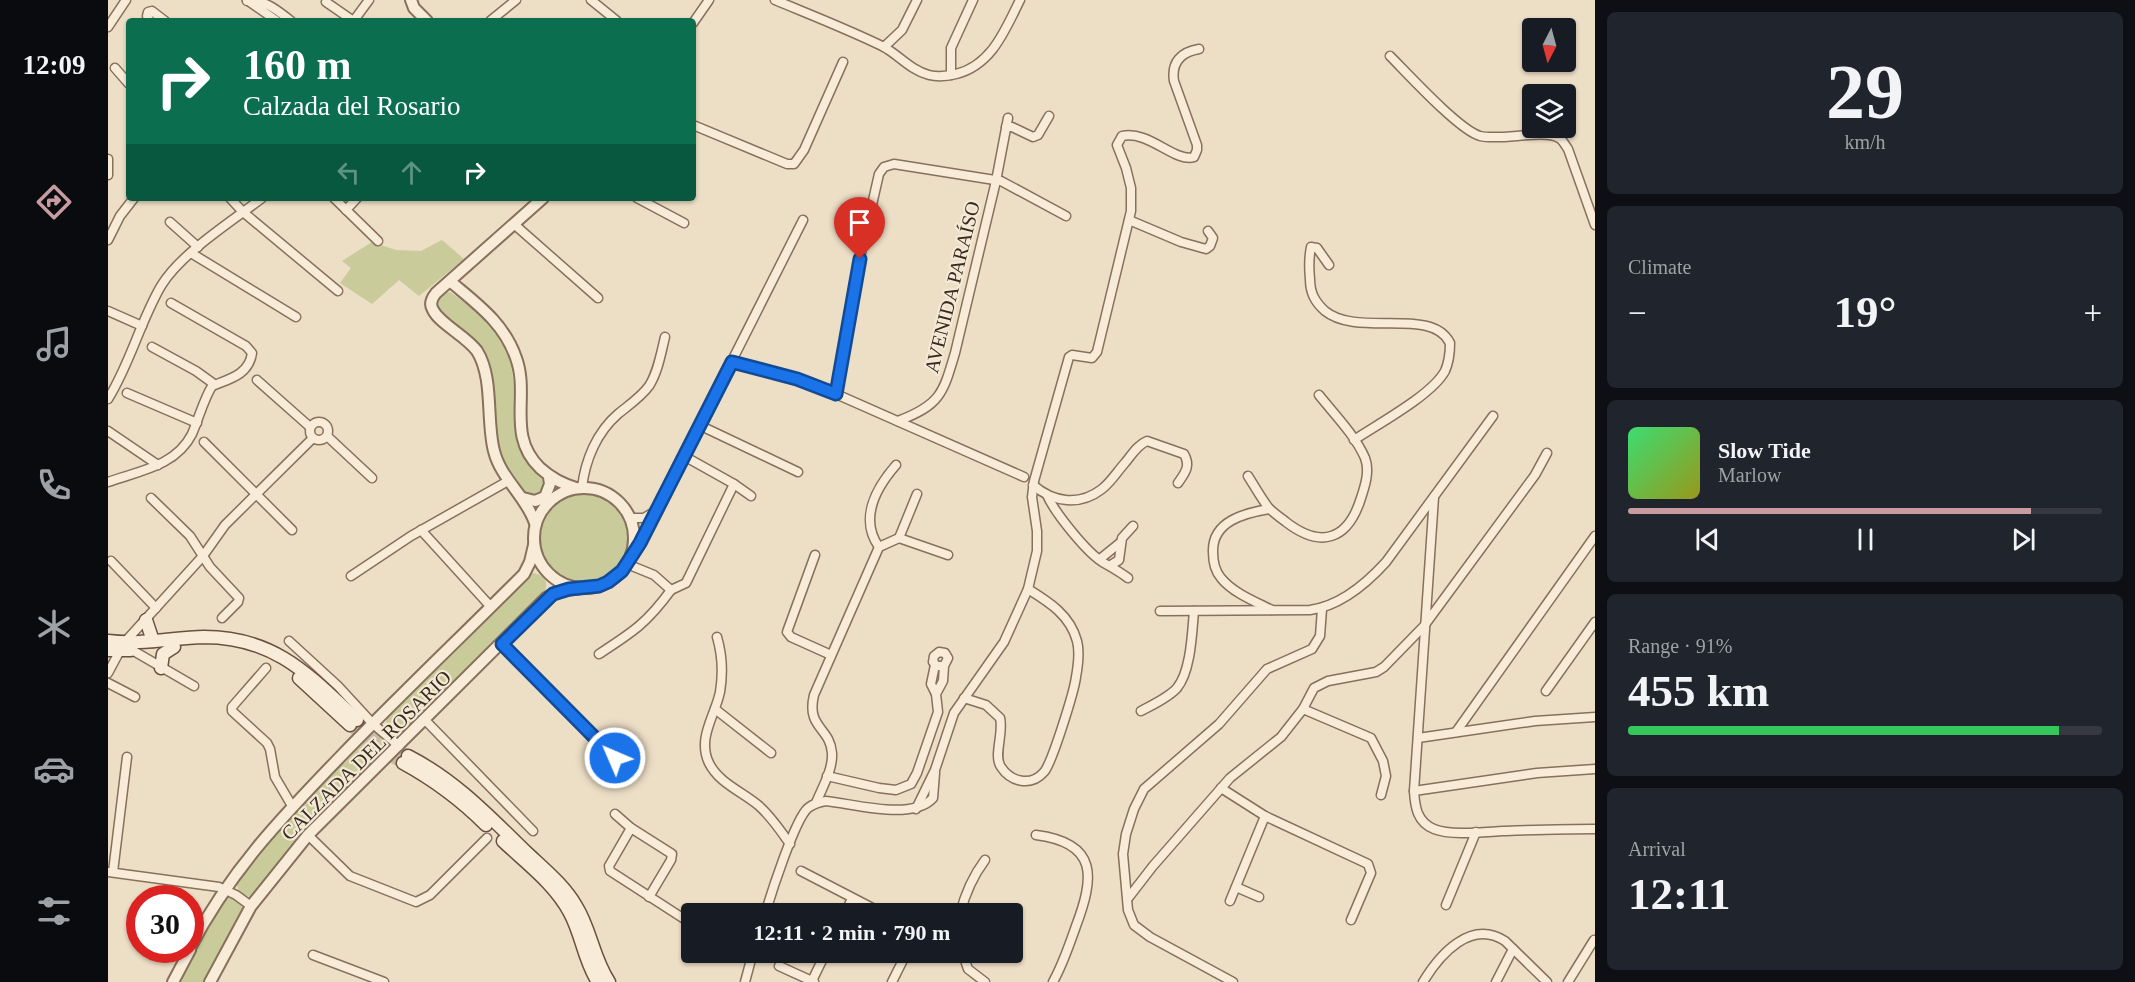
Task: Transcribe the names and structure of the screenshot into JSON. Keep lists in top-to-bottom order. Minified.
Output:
{"streets":{"street":["AVENIDA PARAÍSO","CALZADA DEL ROSARIO"]},"north":"bottom","page":{"tabs":"12:09","tile":[["29","km/h"],"Climate",["Range · 91%","455 km"],["Arrival","12:11"]],"turn":["160 m","Calzada del Rosario"],"heat":["−","19°","+"],"song":["Slow Tide","Marlow"],"limit":"30","trip":"12:11 · 2 min · 790 m"}}
